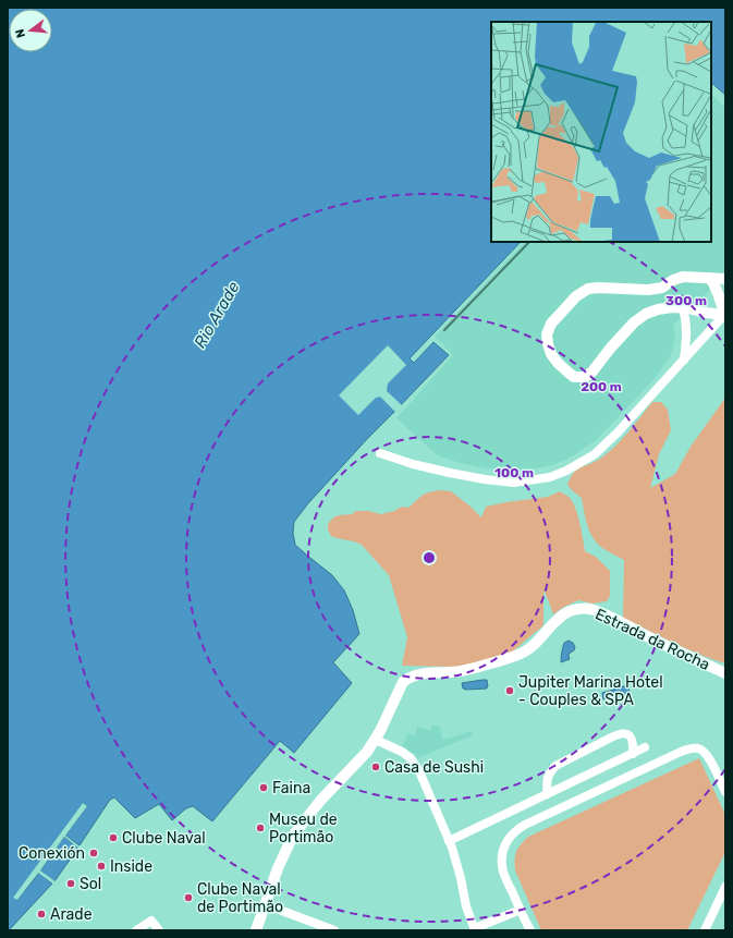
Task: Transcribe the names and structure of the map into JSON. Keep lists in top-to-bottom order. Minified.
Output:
{"streets":{"street":["Estrada da Rocha"]},"water":["Rio Arade"],"places":["Jupiter Marina Hotel - Couples & SPA","Casa de Sushi","Faina","Museu de Portimão","Clube Naval","Conexión","Inside","Sol","Clube Naval de Portimão","Arade"],"north":"left","rings":["300 m","200 m","100 m"]}
